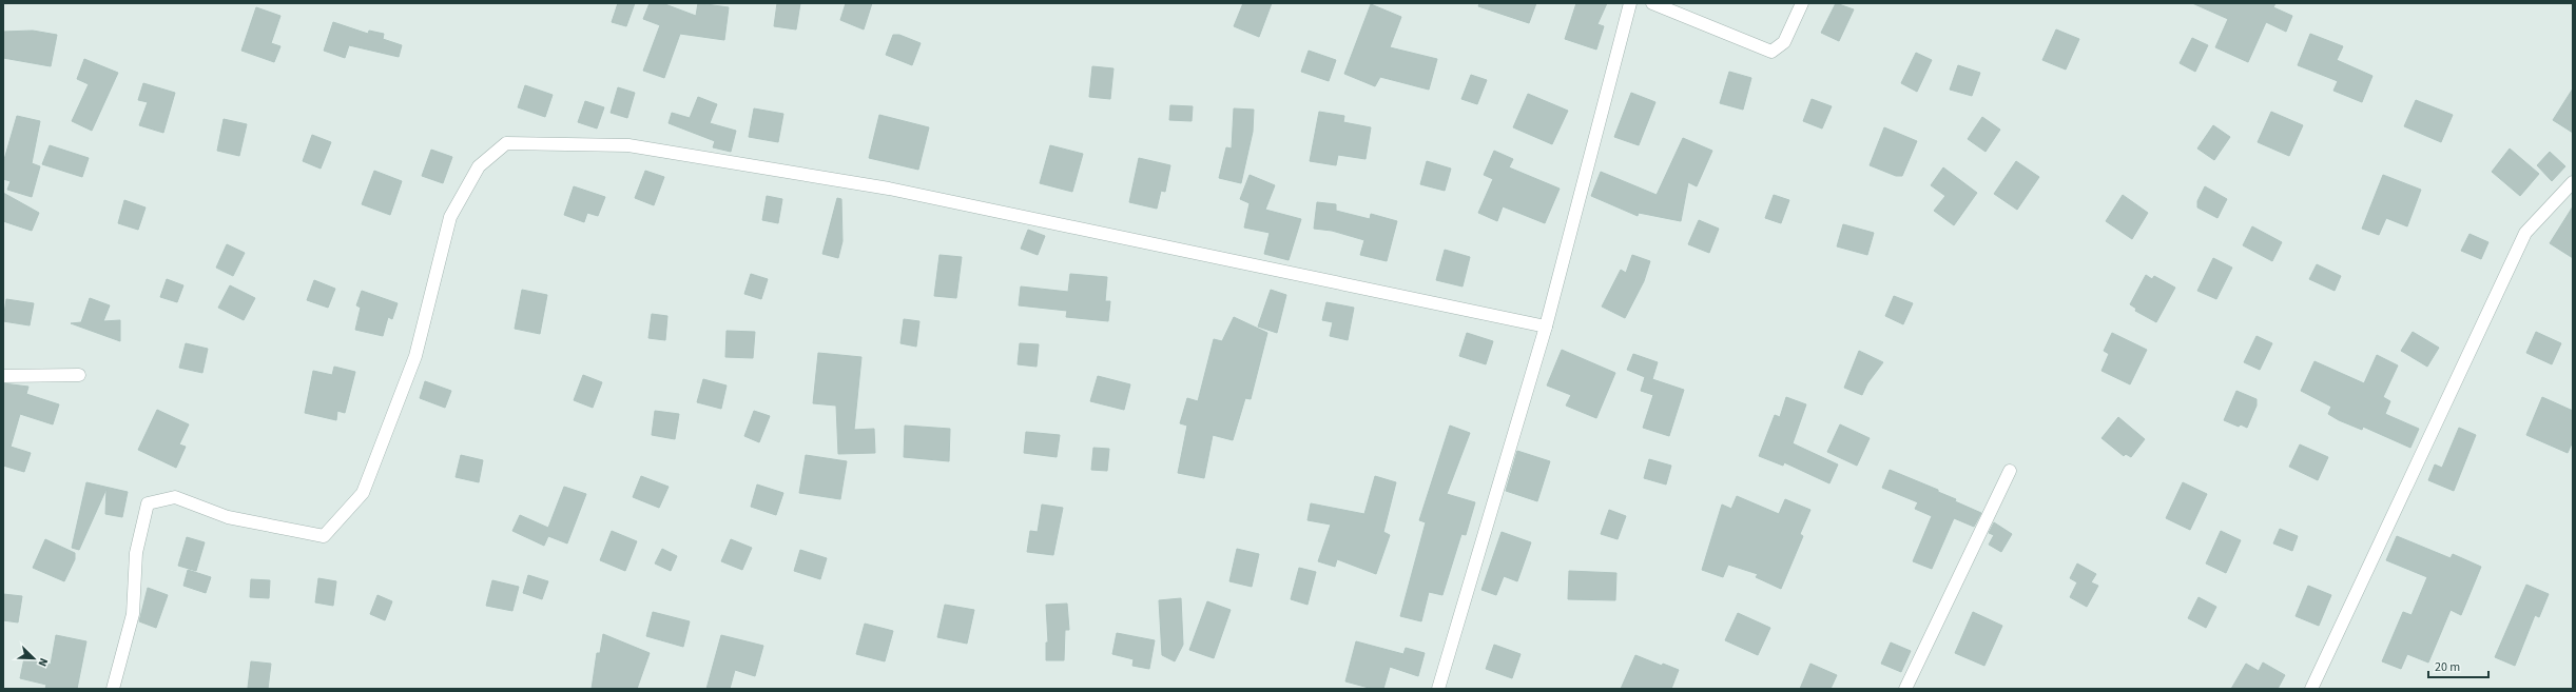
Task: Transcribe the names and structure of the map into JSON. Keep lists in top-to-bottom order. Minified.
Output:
{"scale_bar":"20 m","north":"bottom right"}
